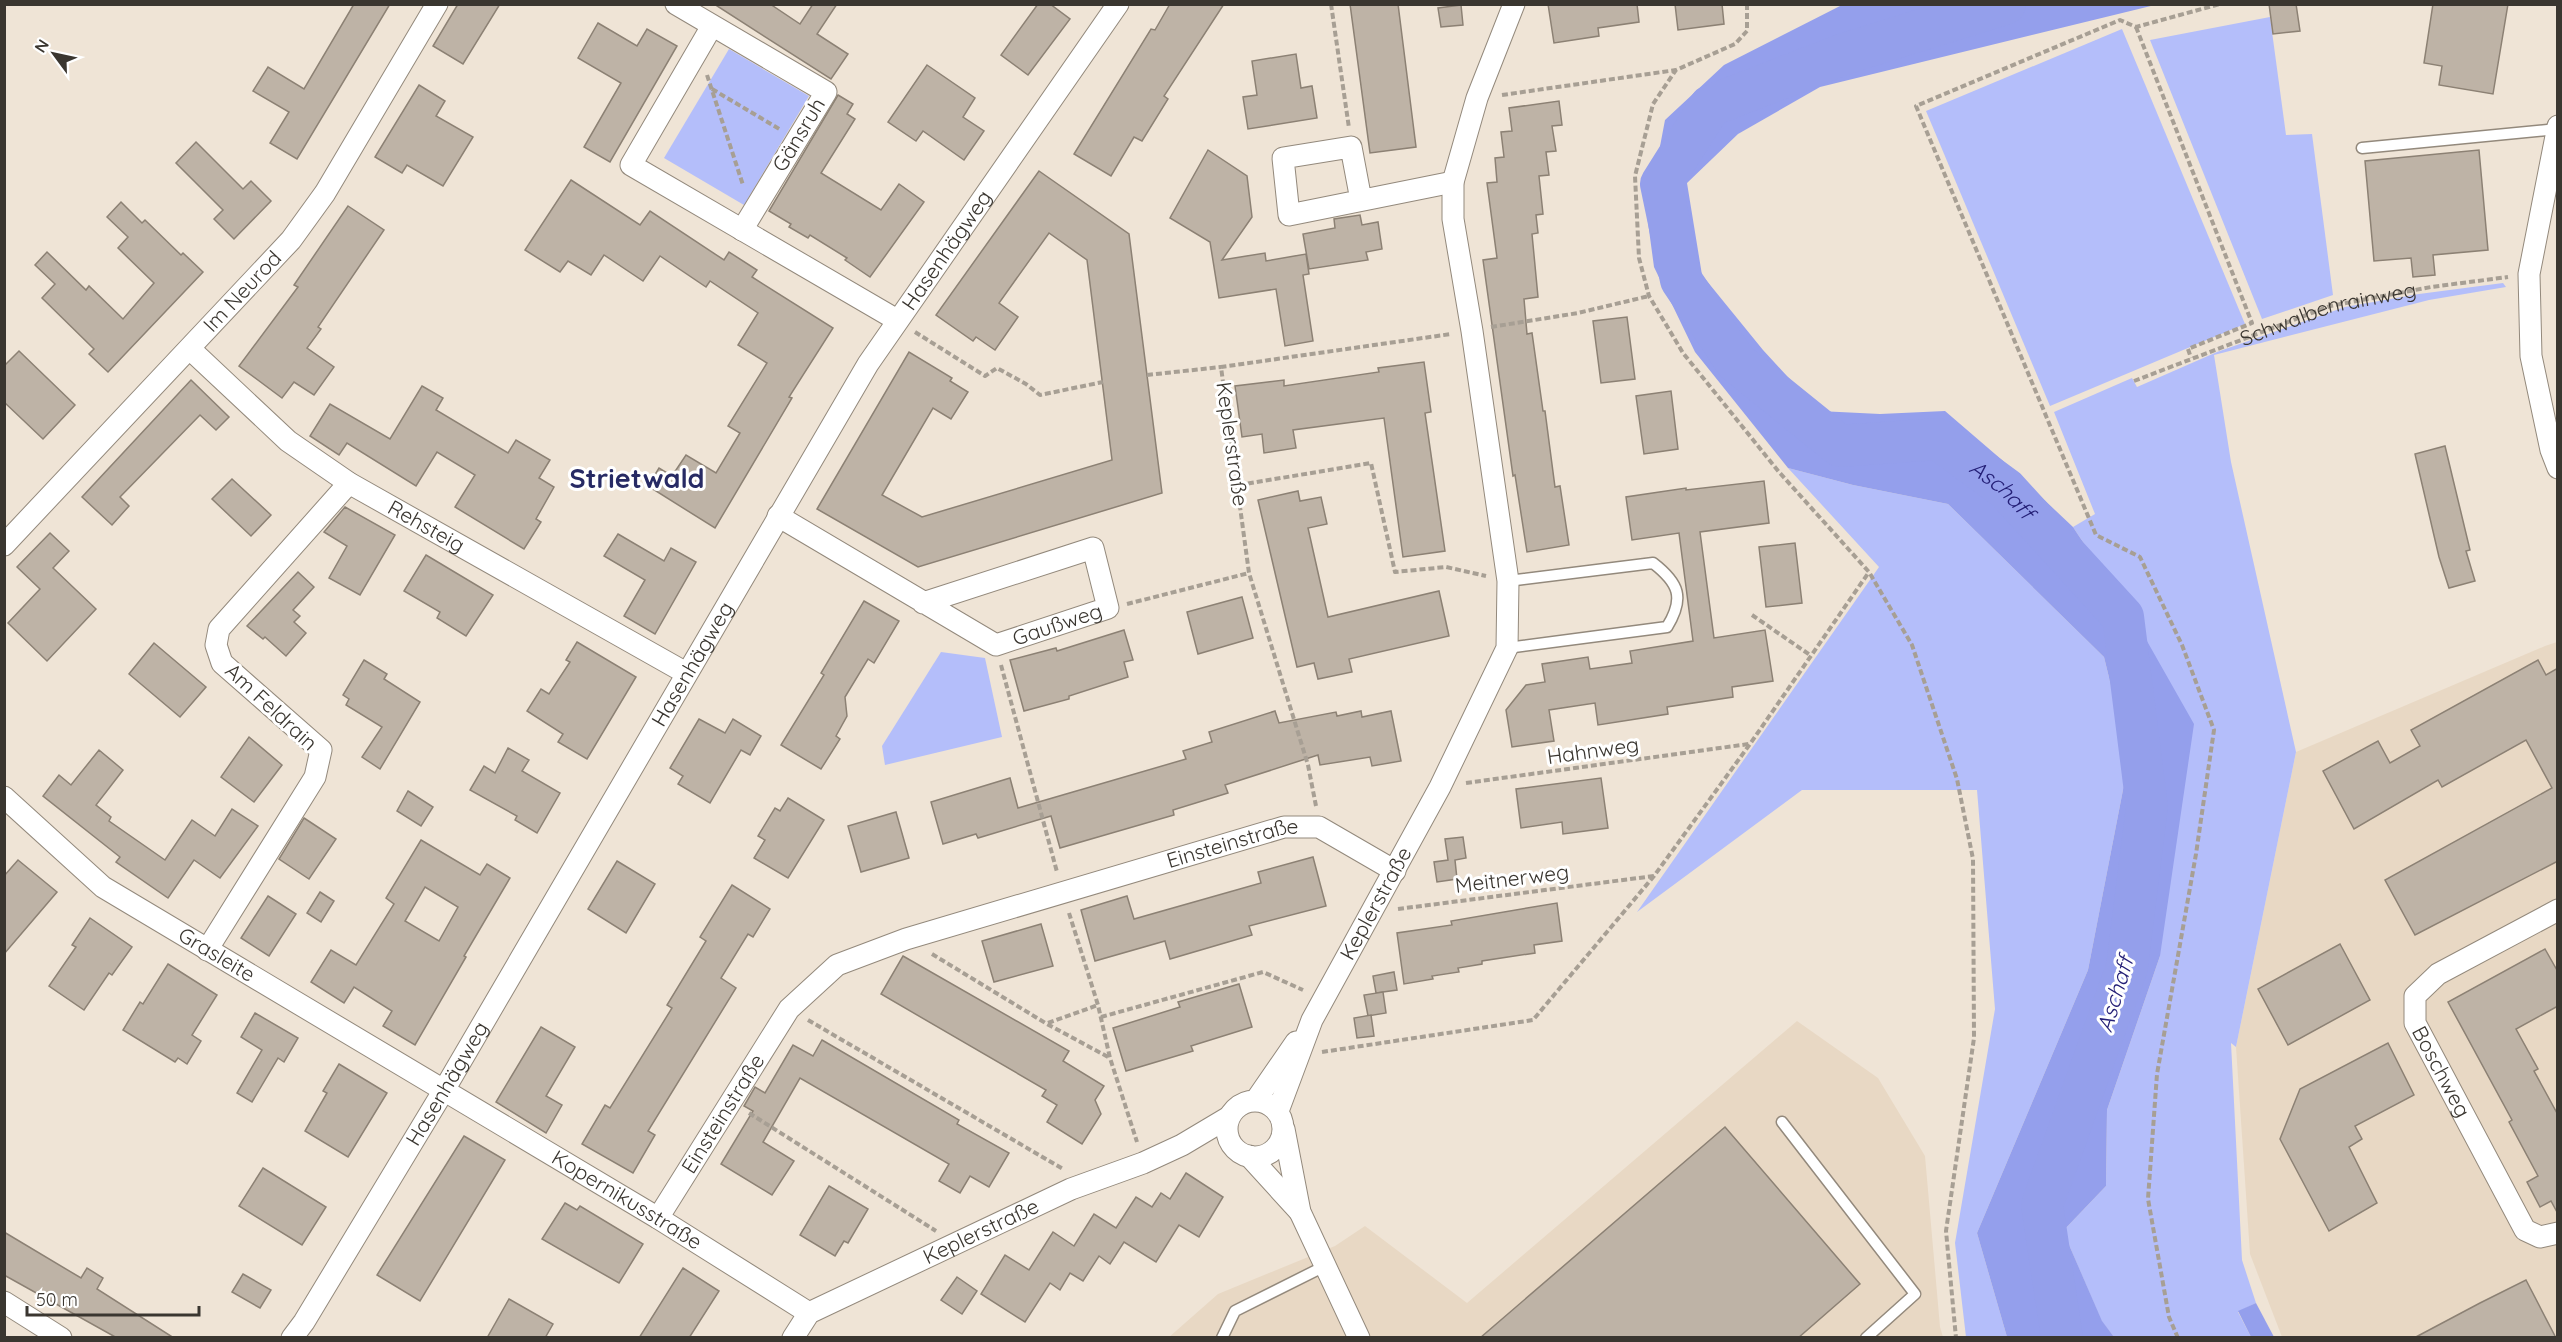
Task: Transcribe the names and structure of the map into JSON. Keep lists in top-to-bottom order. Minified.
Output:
{"streets":{"street":["Gänsruh","Hasenhägweg","Im Neurod","Keplerstraße","Rehsteig","Gaußweg","Am Feldrain","Einsteinstraße","Grasleite","Boschweg","Kopernikusstraße"],"path":["Schwalbenrainweg","Hahnweg","Meitnerweg"]},"crossings":[["Hasenhägweg","Rehsteig"],["Hasenhägweg","Gaußweg"],["Hasenhägweg","Grasleite"],["Hasenhägweg","Kopernikusstraße"],["Im Neurod","Rehsteig"],["Keplerstraße","Hahnweg"],["Keplerstraße","Einsteinstraße"],["Keplerstraße","Meitnerweg"],["Keplerstraße","Kopernikusstraße"],["Rehsteig","Am Feldrain"],["Am Feldrain","Grasleite"],["Einsteinstraße","Kopernikusstraße"],["Grasleite","Kopernikusstraße"]],"districts":["Strietwald"],"water":["Aschaff"],"scale_bar":"50 m","north":"top left"}
